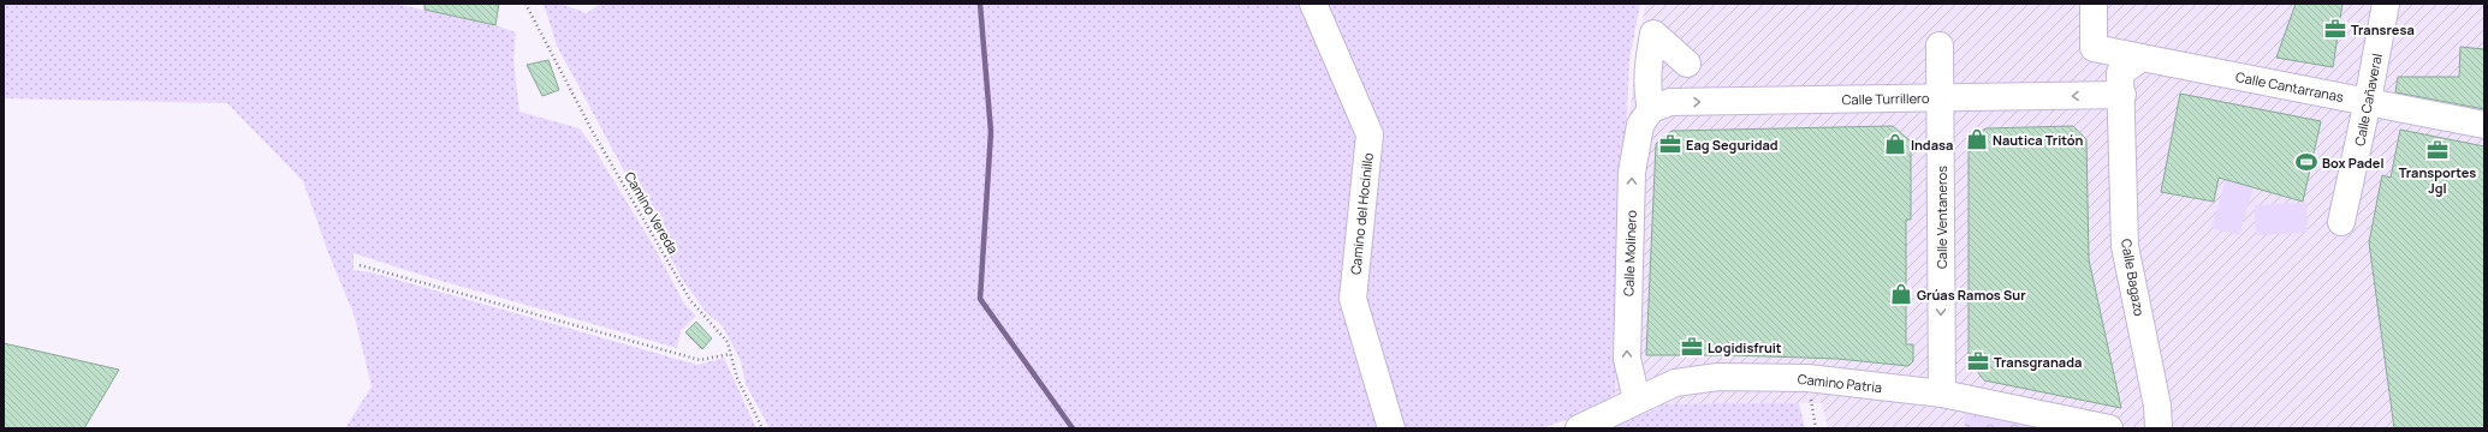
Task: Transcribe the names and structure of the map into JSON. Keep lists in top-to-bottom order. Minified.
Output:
{"streets":{"street":["Calle Cantarranas","Calle Turrillero","Calle Cañaveral","Camino del Hocinillo","Calle Ventaneros","Calle Molinero","Calle Bagazo","Camino Patria"],"path":["Camino Vereda"]},"crossings":[["Calle Cantarranas","Calle Cañaveral"],["Calle Turrillero","Calle Ventaneros"],["Calle Turrillero","Calle Molinero"],["Calle Turrillero","Calle Bagazo"],["Calle Ventaneros","Camino Patria"],["Calle Molinero","Camino Patria"]],"one_way":["Calle Ventaneros","Calle Molinero"],"places":{"office":["Transresa","Eag Seguridad","Transportes Jgl","Logidisfruit","Transgranada"],"shop":["Nautica Tritón","Indasa","Grúas Ramos Sur"],"sports":["Box Padel"]}}
